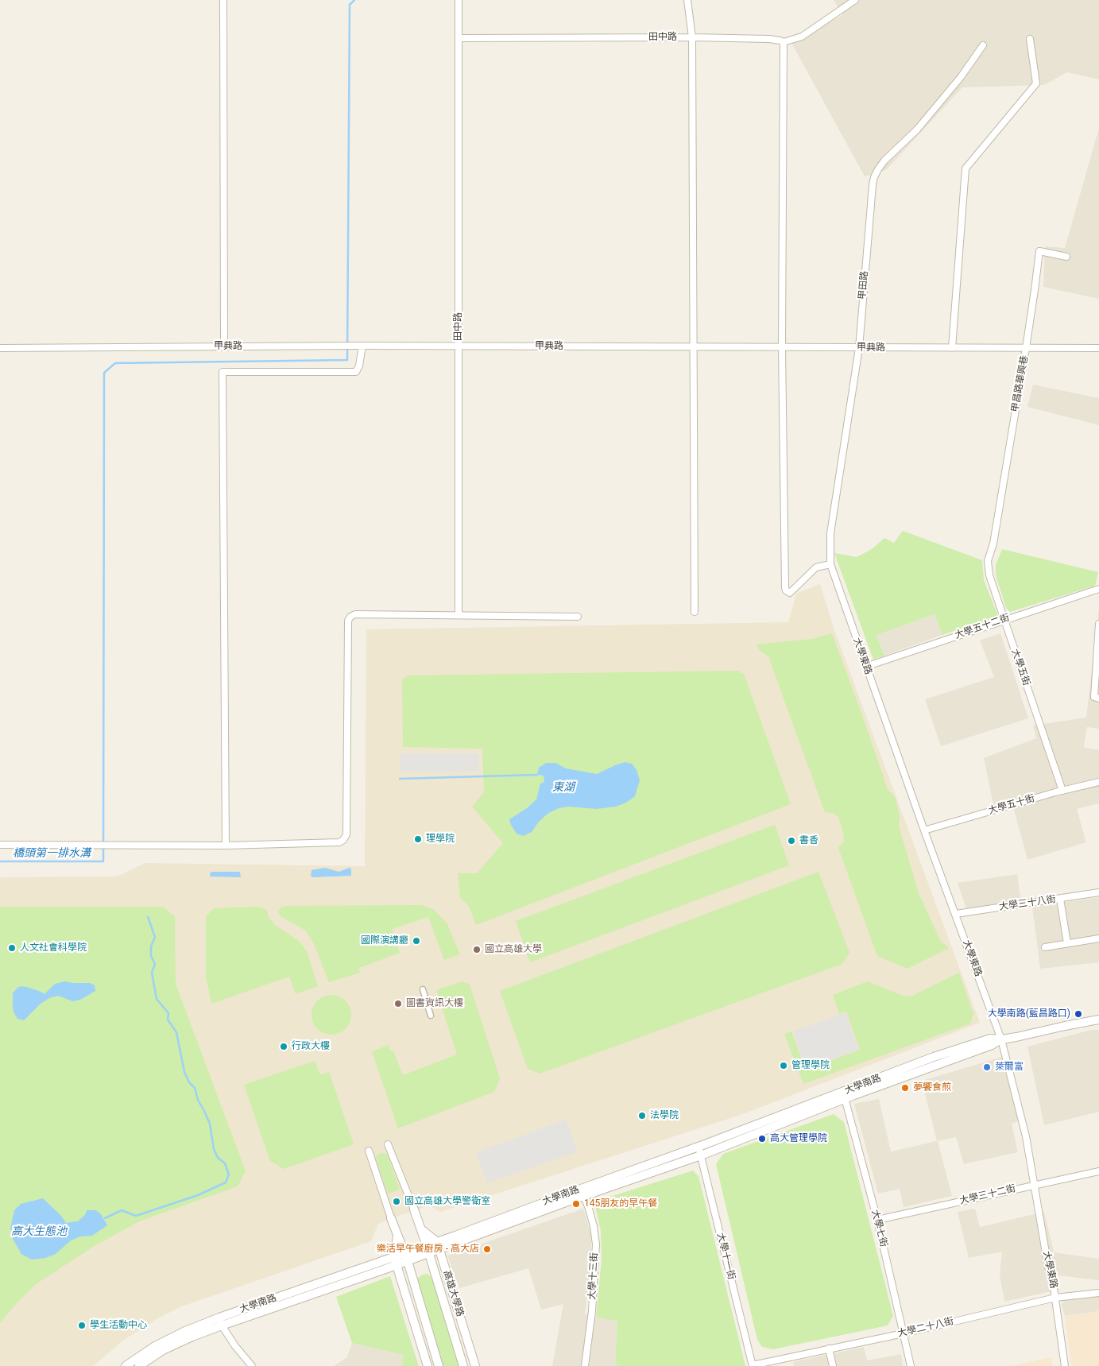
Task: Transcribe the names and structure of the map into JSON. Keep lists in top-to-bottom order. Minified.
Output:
{"streets":{"street":["田中路","甲田路","甲典路","甲昌路華興巷","大學五十二街","大學東路","大學五街","大學五十街","大學三十八街","大學南路","大學三十二街","大學七街","大學十一街","大學十三街","高雄大學路","大學二十八街"]},"crossings":[["田中路","甲典路"],["甲田路","甲典路"],["甲田路","大學東路"],["甲典路","甲昌路華興巷"],["甲昌路華興巷","大學五街"],["大學五十二街","大學東路"],["大學五十二街","大學五街"],["大學東路","大學五十街"],["大學東路","大學三十八街"],["大學東路","大學南路"],["大學東路","大學三十二街"],["大學東路","大學二十八街"],["大學五街","大學五十街"],["大學南路","大學七街"],["大學南路","大學十一街"],["大學南路","大學十三街"],["大學南路","高雄大學路"],["大學三十二街","大學七街"],["大學七街","大學二十八街"],["大學十一街","大學二十八街"]],"water":["東湖","橋頭第一排水溝","高大生態池"],"places":["理學院","書香","國際演講廳","人文社會科學院","國立高雄大學","圖書資訊大樓","大學南路(藍昌路口)","行政大樓","管理學院","萊爾富","夢饗食煎","法學院","高大管理學院","國立高雄大學警衛室","145朋友的早午餐","樂活早午餐廚房 - 高大店","學生活動中心"]}
